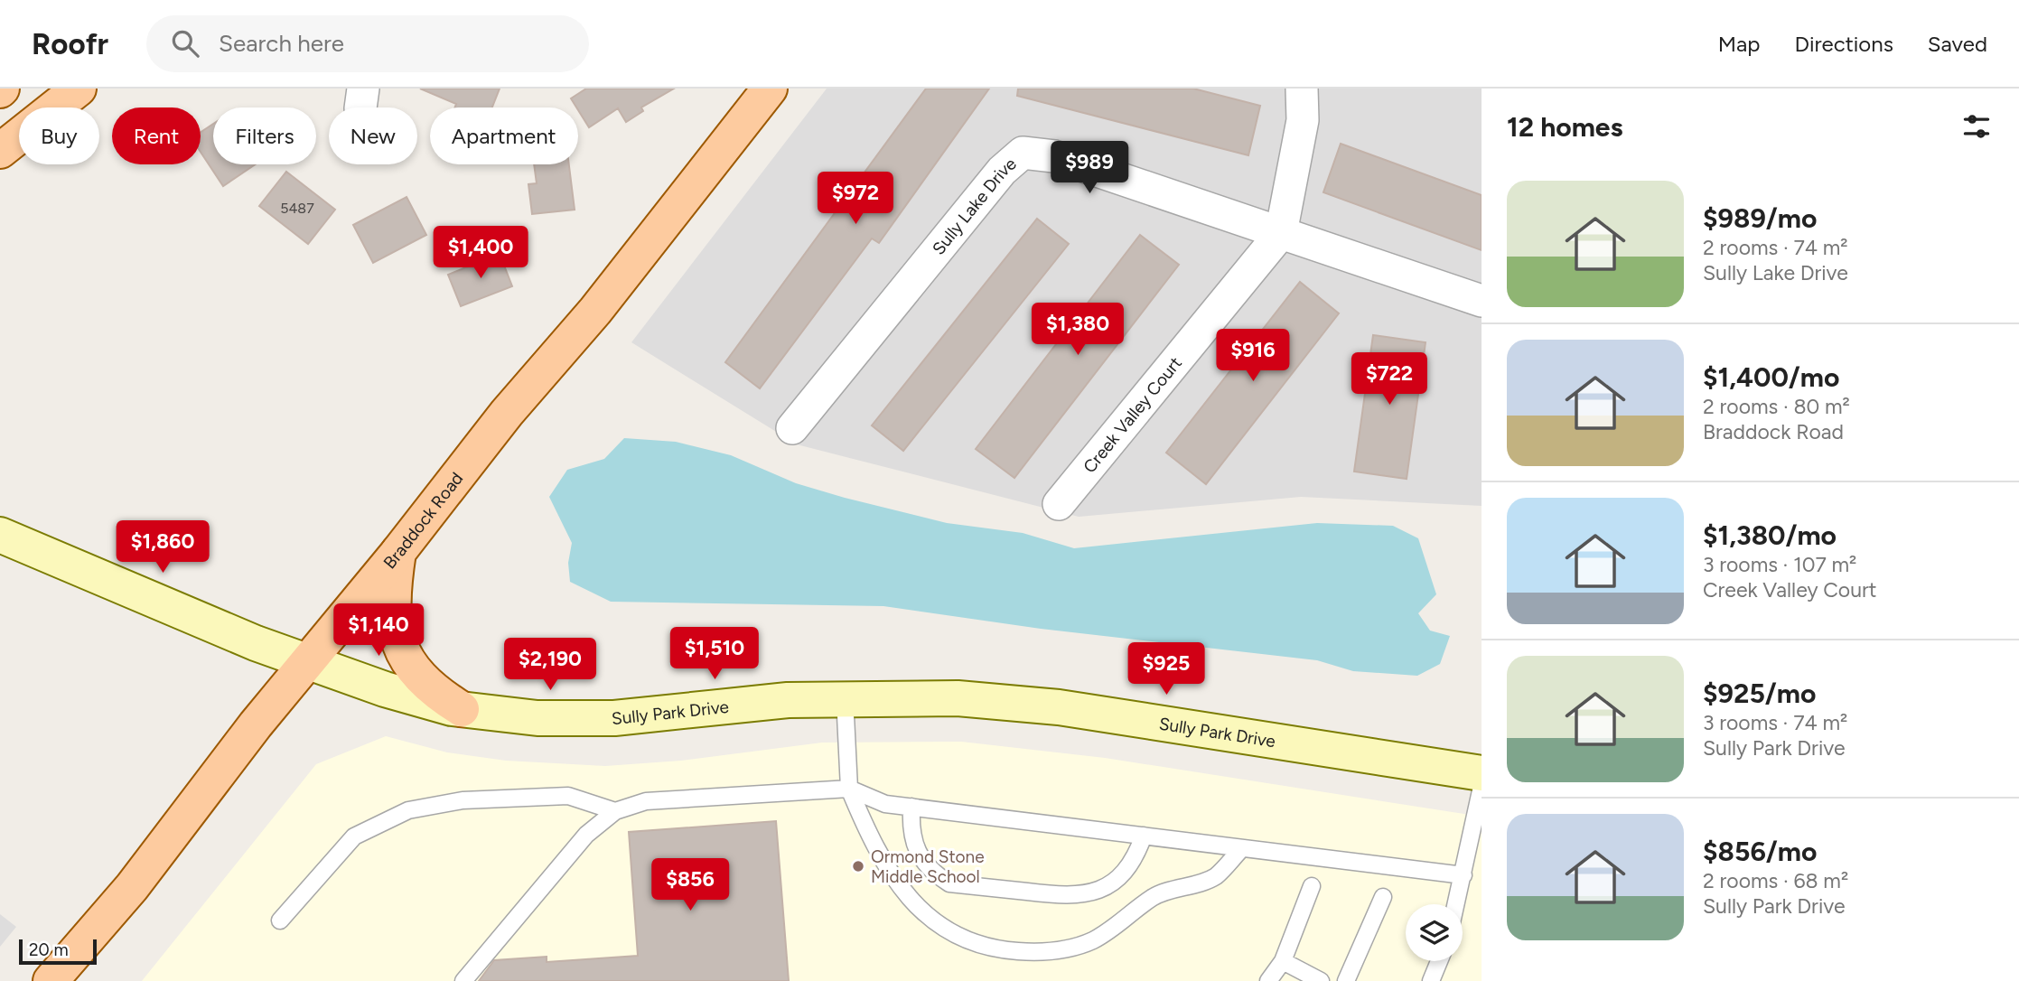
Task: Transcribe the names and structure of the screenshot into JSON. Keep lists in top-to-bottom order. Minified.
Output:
{"streets":{"main road":["Braddock Road"],"street":["Sully Lake Drive","Creek Valley Court","Sully Park Drive"]},"crossings":[["Sully Lake Drive","Creek Valley Court"],["Braddock Road","Sully Park Drive"]],"places":["Ormond Stone Middle School"],"house_numbers":["5487"],"scale_bar":"20 m","page":{"header":"Roofr","search":"Search here","nav":["Map","Directions","Saved"],"heading":"12 homes","chip":["Buy","Rent","Filters","New","Apartment"],"price":["$989","$972","$1,400","$1,380","$916","$722","$1,860","$1,140","$1,510","$2,190","$925","$856"],"list":[{"name":"$989/mo","note":"2 rooms · 74 m² · Sully Lake Drive"},{"name":"$1,400/mo","note":"2 rooms · 80 m² · Braddock Road"},{"name":"$1,380/mo","note":"3 rooms · 107 m² · Creek Valley Court"},{"name":"$925/mo","note":"3 rooms · 74 m² · Sully Park Drive"},{"name":"$856/mo","note":"2 rooms · 68 m² · Sully Park Drive"}],"scale":"20 m"}}
